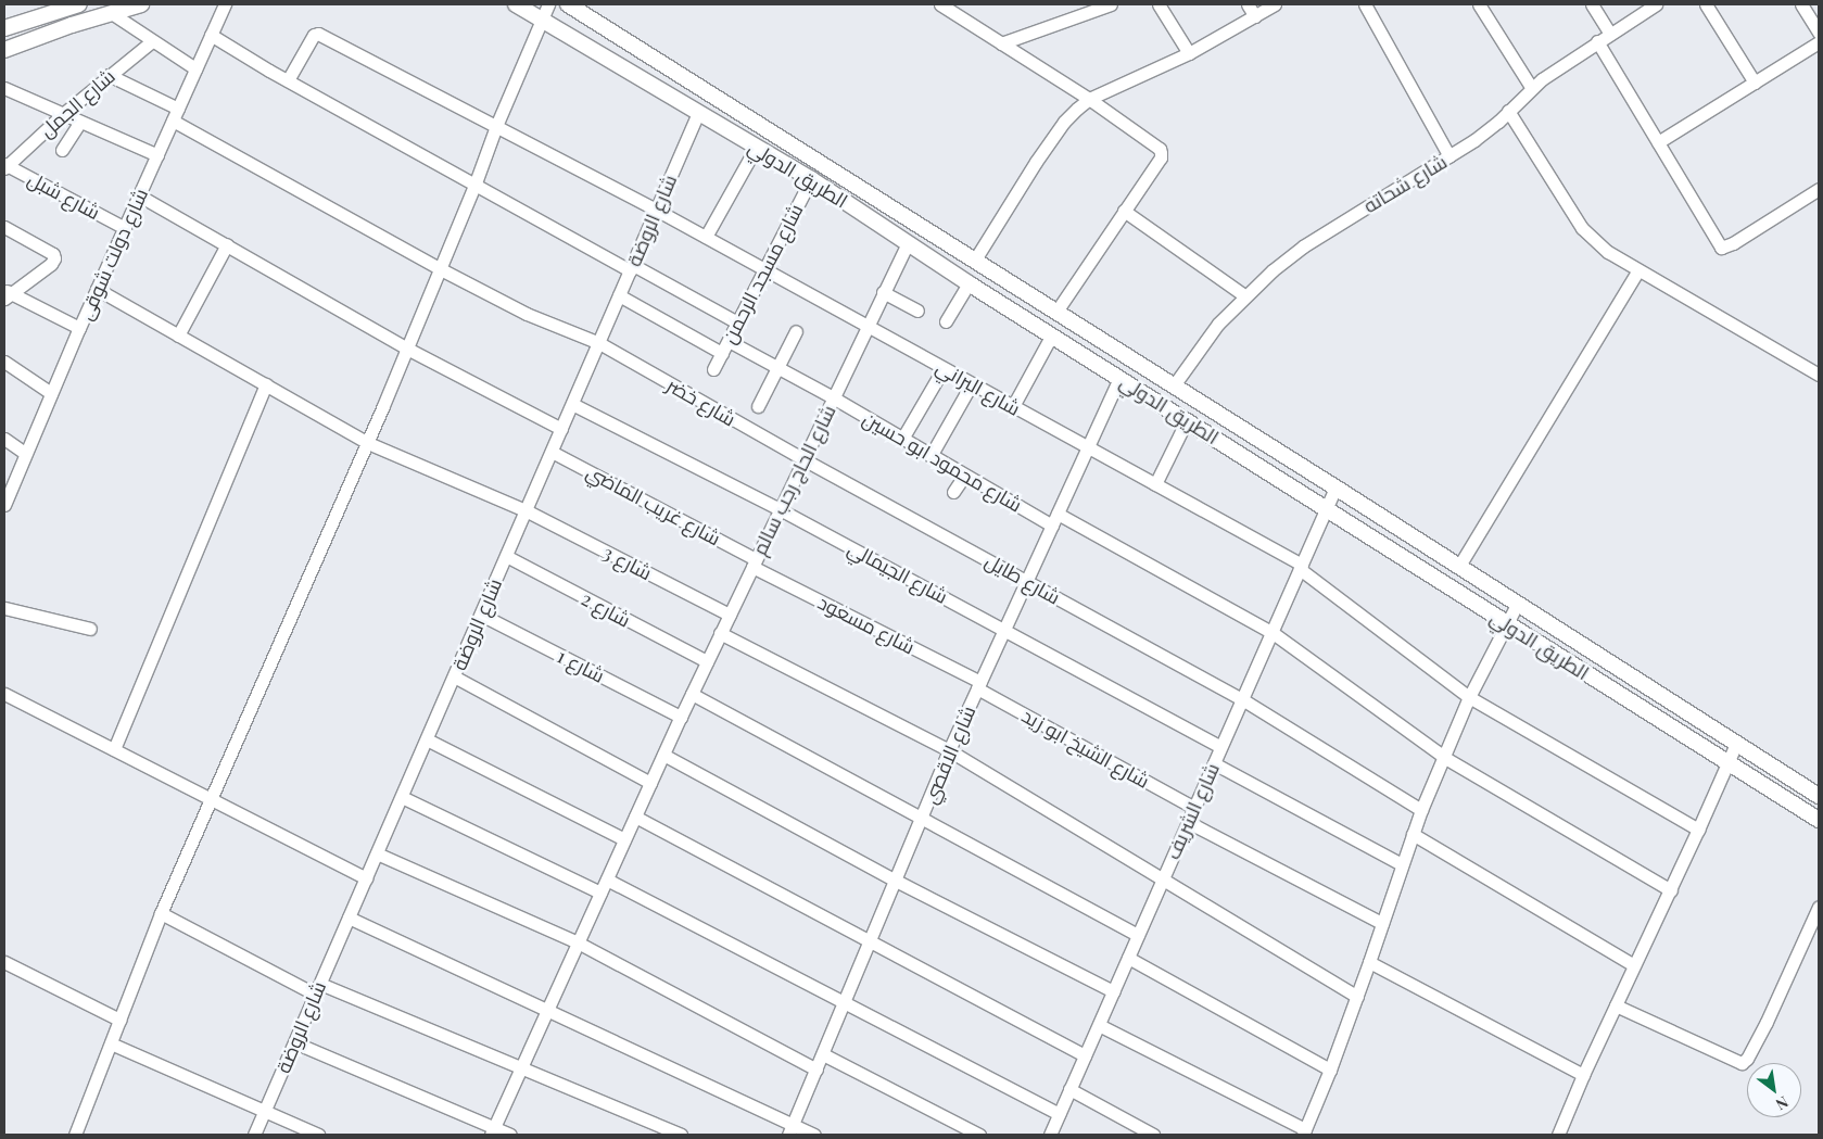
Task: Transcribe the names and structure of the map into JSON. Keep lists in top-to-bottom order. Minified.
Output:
{"streets":{"street":["شارع الجمل","الطريق الدولي","شارع شحاته","شارع شبل","شارع الروضة","شارع دولت شوقى","شارع مسجد الرحمن","شارع البراني","شارع خضر","شارع محمود ابو حسين","شارع الحاج رجب سالم","شارع غريب الماضي","شارع 3","شارع الجيمالي","شارع طايل","شارع 2","شارع مسعود","شارع 1","شارع الشيخ ابو زيد","شارع الاقصي","شارع الشريف"]},"crossings":[["شارع الجمل","شارع شبل"],["شارع الجمل","شارع خضر"],["الطريق الدولي","شارع شحاته"],["الطريق الدولي","شارع الروضة"],["الطريق الدولي","شارع مسجد الرحمن"],["الطريق الدولي","شارع الحاج رجب سالم"],["الطريق الدولي","شارع الاقصي"],["الطريق الدولي","شارع الشريف"],["شارع شبل","شارع دولت شوقى"],["شارع الروضة","شارع البراني"],["شارع الروضة","شارع خضر"],["شارع الروضة","شارع غريب الماضي"],["شارع الروضة","شارع 3"],["شارع الروضة","شارع الجيمالي"],["شارع الروضة","شارع 2"],["شارع الروضة","شارع 1"],["شارع دولت شوقى","شارع خضر"],["شارع دولت شوقى","شارع 3"],["شارع مسجد الرحمن","شارع البراني"],["شارع مسجد الرحمن","شارع محمود ابو حسين"],["شارع البراني","شارع الحاج رجب سالم"],["شارع البراني","شارع الاقصي"],["شارع البراني","شارع الشريف"],["شارع خضر","شارع الحاج رجب سالم"],["شارع خضر","شارع طايل"],["شارع محمود ابو حسين","شارع الحاج رجب سالم"],["شارع محمود ابو حسين","شارع الاقصي"],["شارع الحاج رجب سالم","شارع غريب الماضي"],["شارع الحاج رجب سالم","شارع 3"],["شارع الحاج رجب سالم","شارع الجيمالي"],["شارع الحاج رجب سالم","شارع طايل"],["شارع الحاج رجب سالم","شارع 2"],["شارع الحاج رجب سالم","شارع مسعود"],["شارع الحاج رجب سالم","شارع 1"],["شارع غريب الماضي","شارع مسعود"],["شارع الجيمالي","شارع الاقصي"],["شارع الجيمالي","شارع الشريف"],["شارع طايل","شارع الاقصي"],["شارع طايل","شارع الشريف"],["شارع مسعود","شارع الشيخ ابو زيد"],["شارع مسعود","شارع الاقصي"],["شارع الشيخ ابو زيد","شارع الاقصي"],["شارع الشيخ ابو زيد","شارع الشريف"]],"north":"bottom right"}
